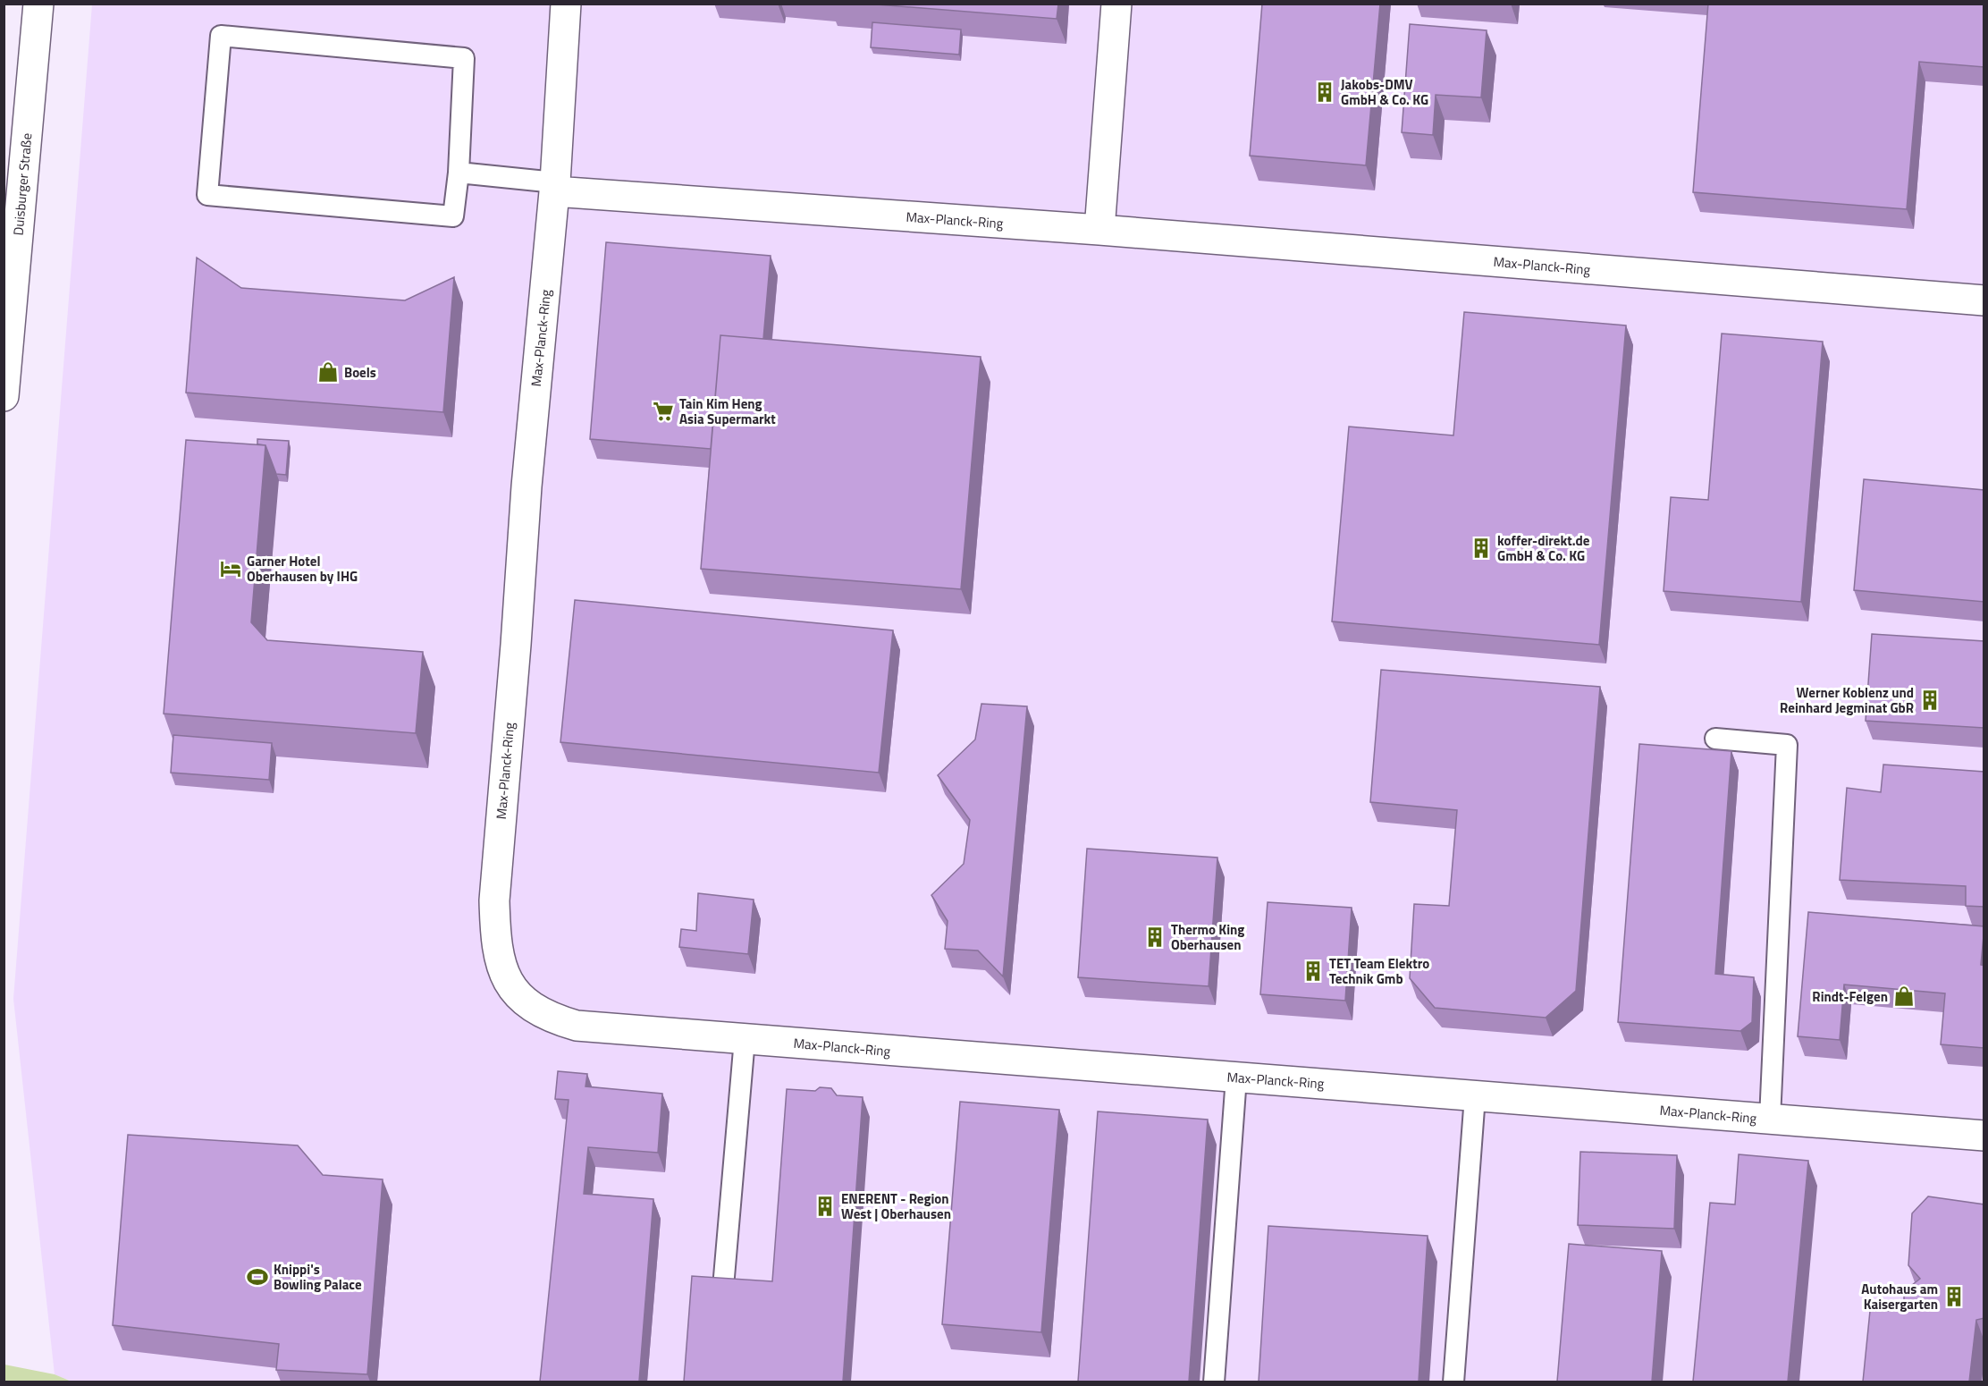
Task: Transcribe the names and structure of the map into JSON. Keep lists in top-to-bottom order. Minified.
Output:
{"streets":{"street":["Duisburger Straße","Max-Planck-Ring"]},"places":{"building":["Jakobs-DMV GmbH & Co. KG","koffer-direkt.de GmbH & Co. KG","Werner Koblenz und Reinhard Jegminat GbR","Thermo King Oberhausen","TET Team Elektro Technik Gmb","ENERENT - Region West | Oberhausen","Autohaus am Kaisergarten"],"shop":["Boels","Rindt-Felgen"],"supermarket":["Tain Kim Heng Asia Supermarkt"],"hotel":["Garner Hotel Oberhausen by IHG"],"sports":["Knippi's Bowling Palace"]}}
